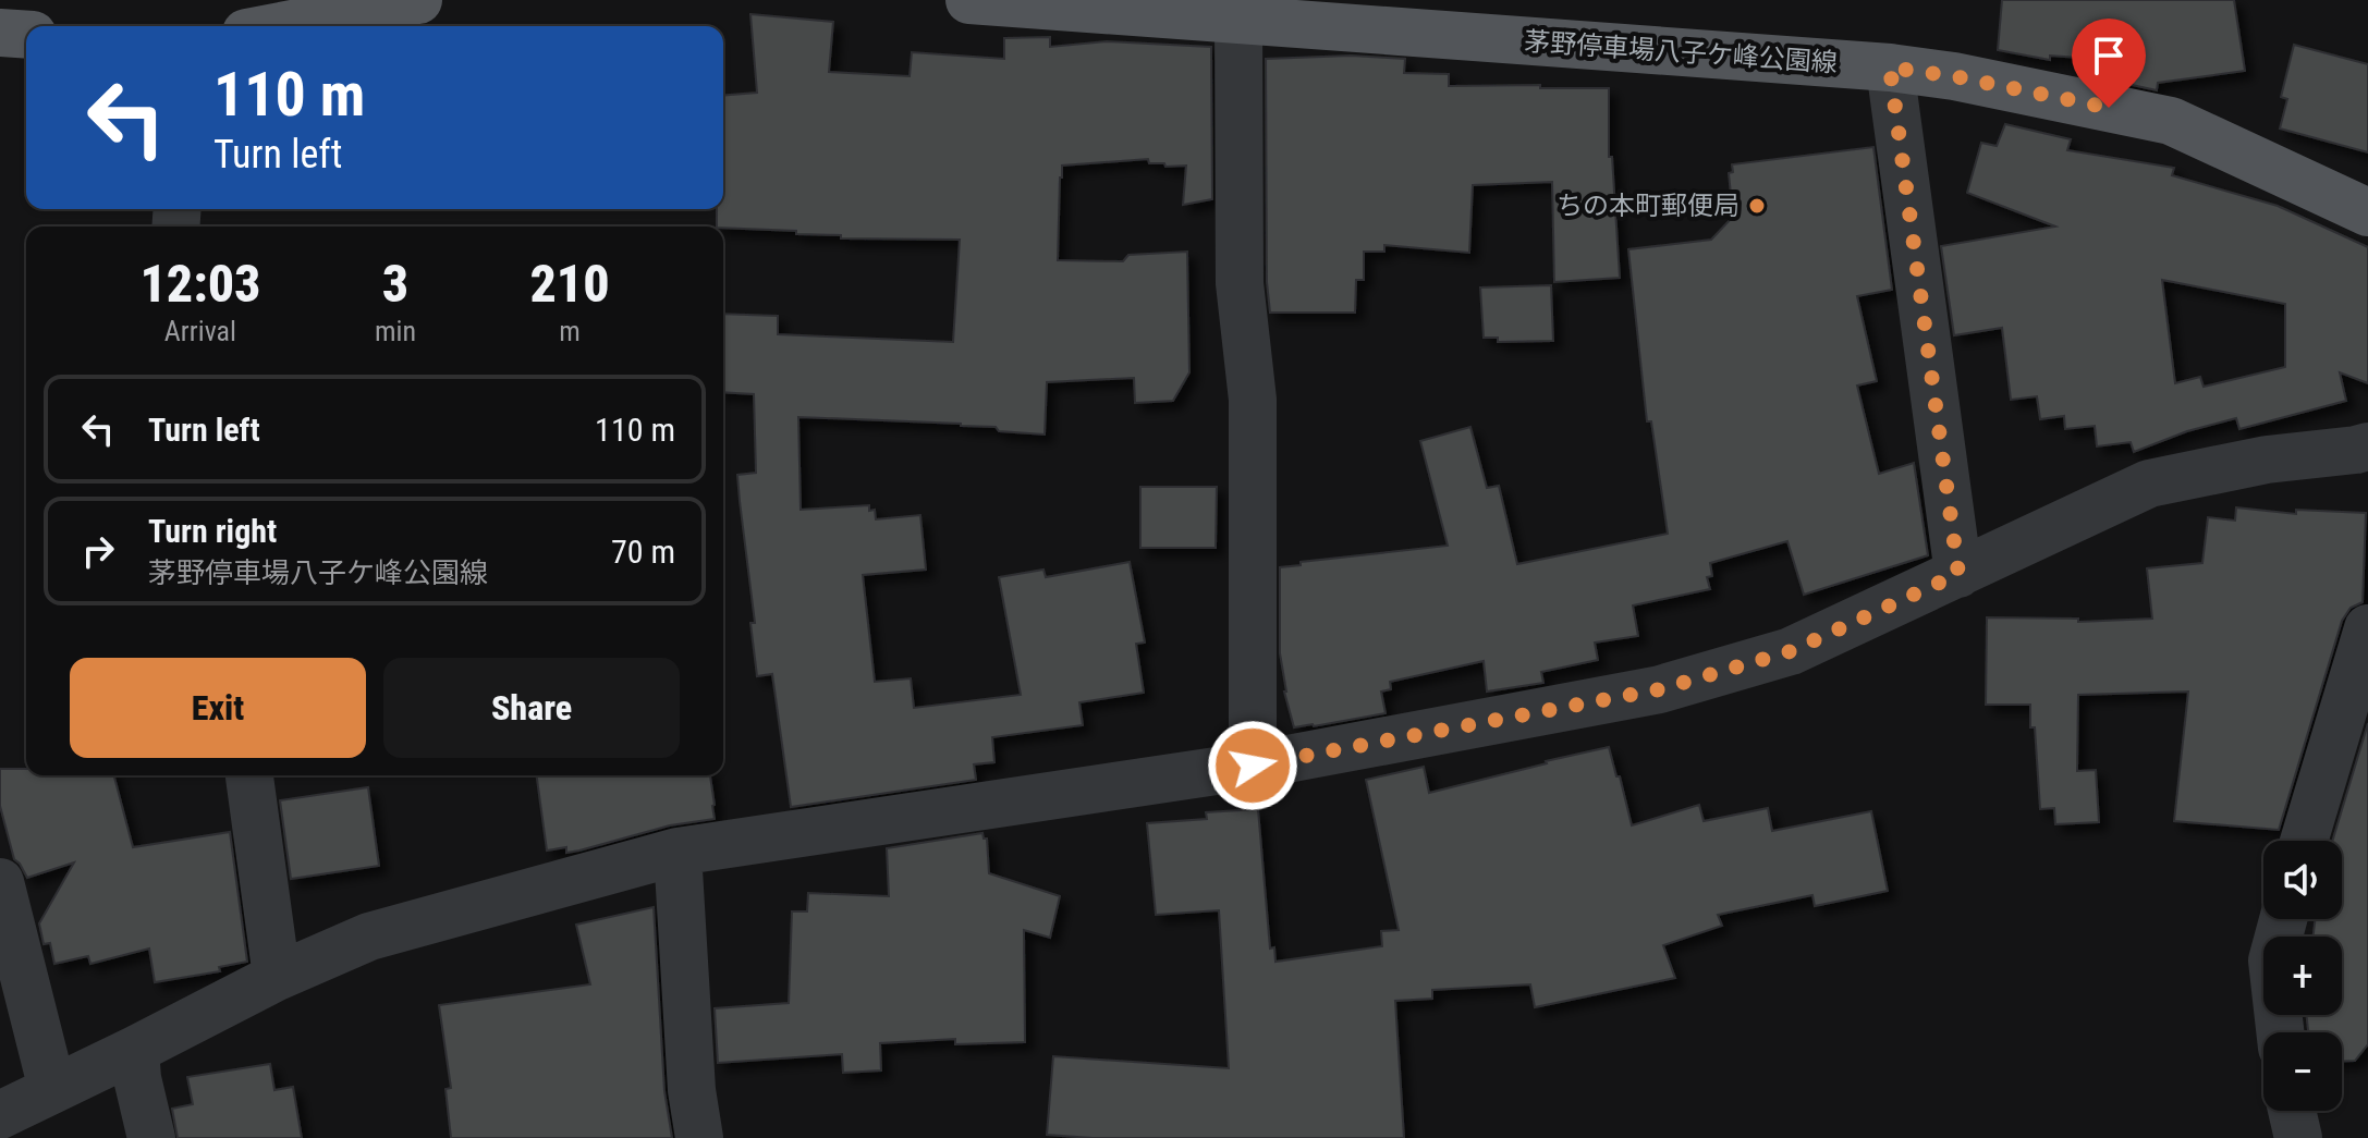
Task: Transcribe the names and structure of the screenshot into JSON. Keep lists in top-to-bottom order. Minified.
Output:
{"streets":{"main road":["茅野停車場八子ケ峰公園線"]},"places":["ちの本町郵便局"],"page":{"turn":["110 m","Turn left"],"eta":["12:03","Arrival","3","min","210","m"],"list":[{"name":"Turn left","value":"110 m"},{"name":"Turn right","note":"茅野停車場八子ケ峰公園線","value":"70 m"}],"buttons":["Exit","Share"],"map_buttons":["+","−"]}}
